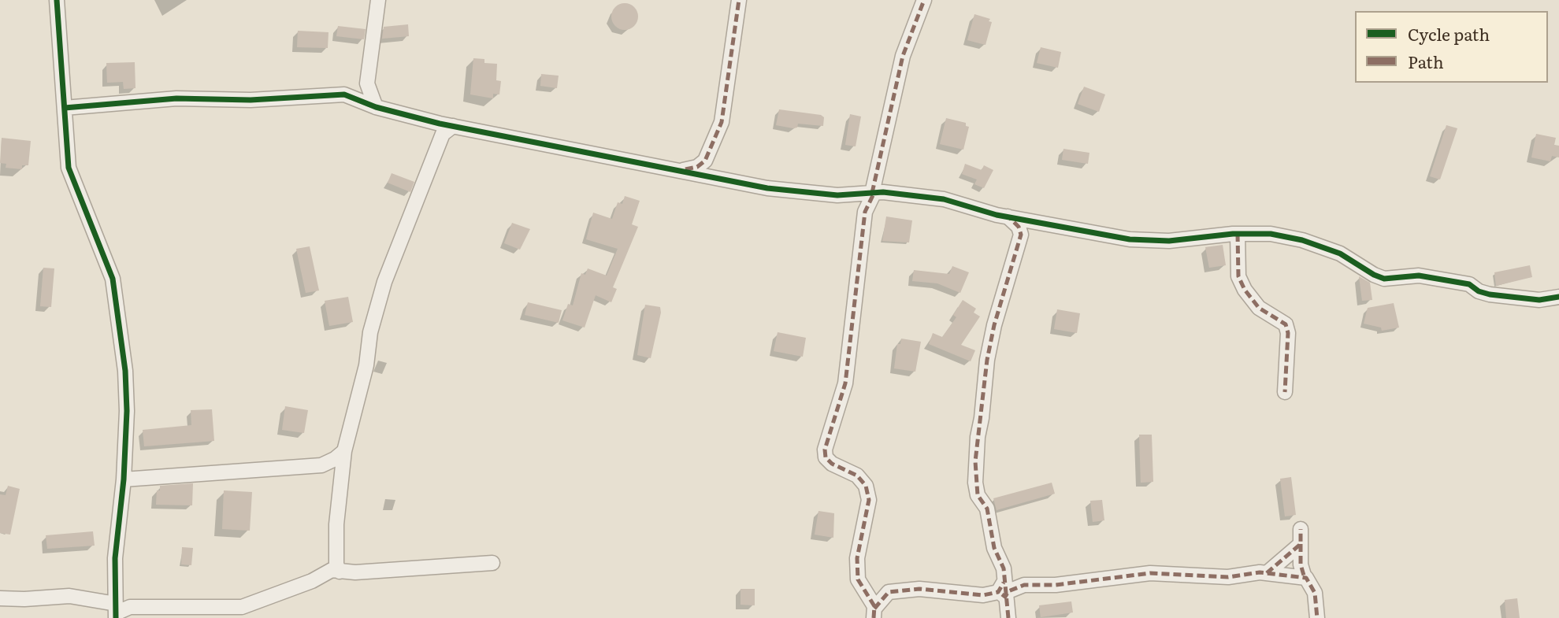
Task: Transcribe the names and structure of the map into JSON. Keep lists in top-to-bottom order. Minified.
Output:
{"legend":["Cycle path","Path"]}
